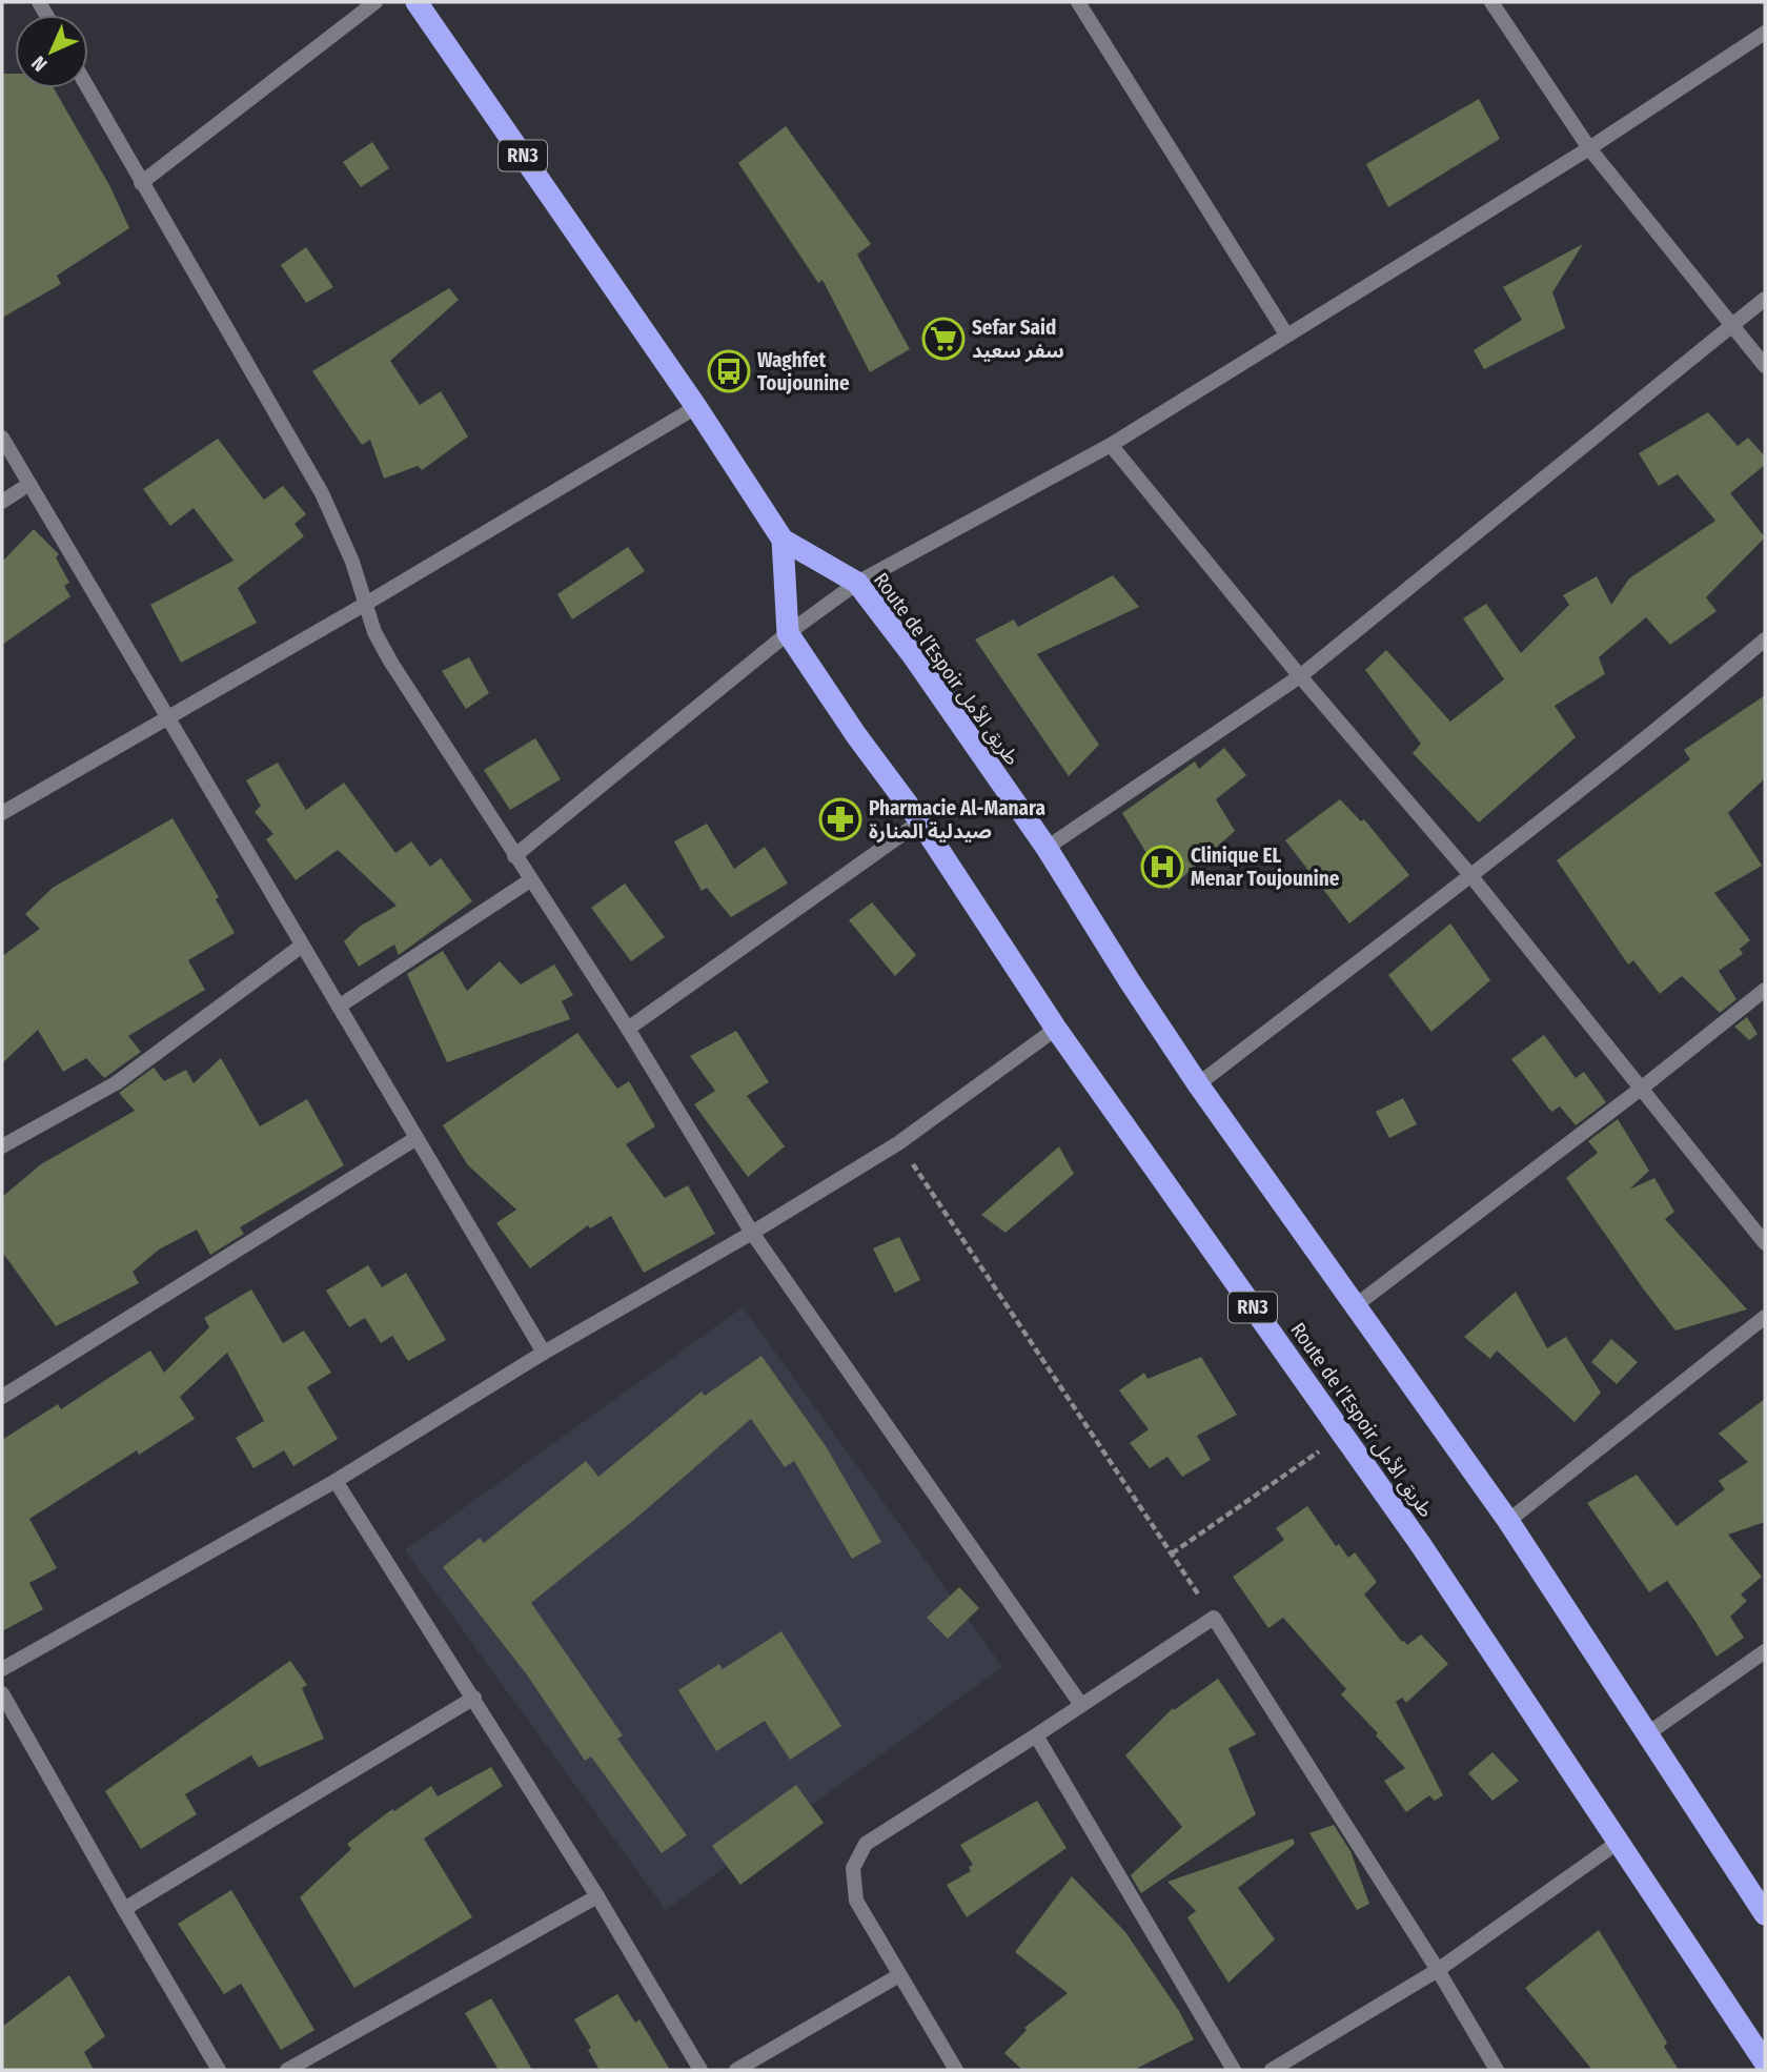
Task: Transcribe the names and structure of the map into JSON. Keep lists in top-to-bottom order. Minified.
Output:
{"streets":{"highway":["RN3","Route de l’Espoir طريق الأمل"]},"places":{"supermarket":["Sefar Said سفر سعيد"],"bus stop":["Waghfet Toujounine"],"pharmacy":["Pharmacie Al-Manara صيدلية المنارة"],"hospital":["Clinique EL Menar Toujounine"]},"north":"bottom left"}
